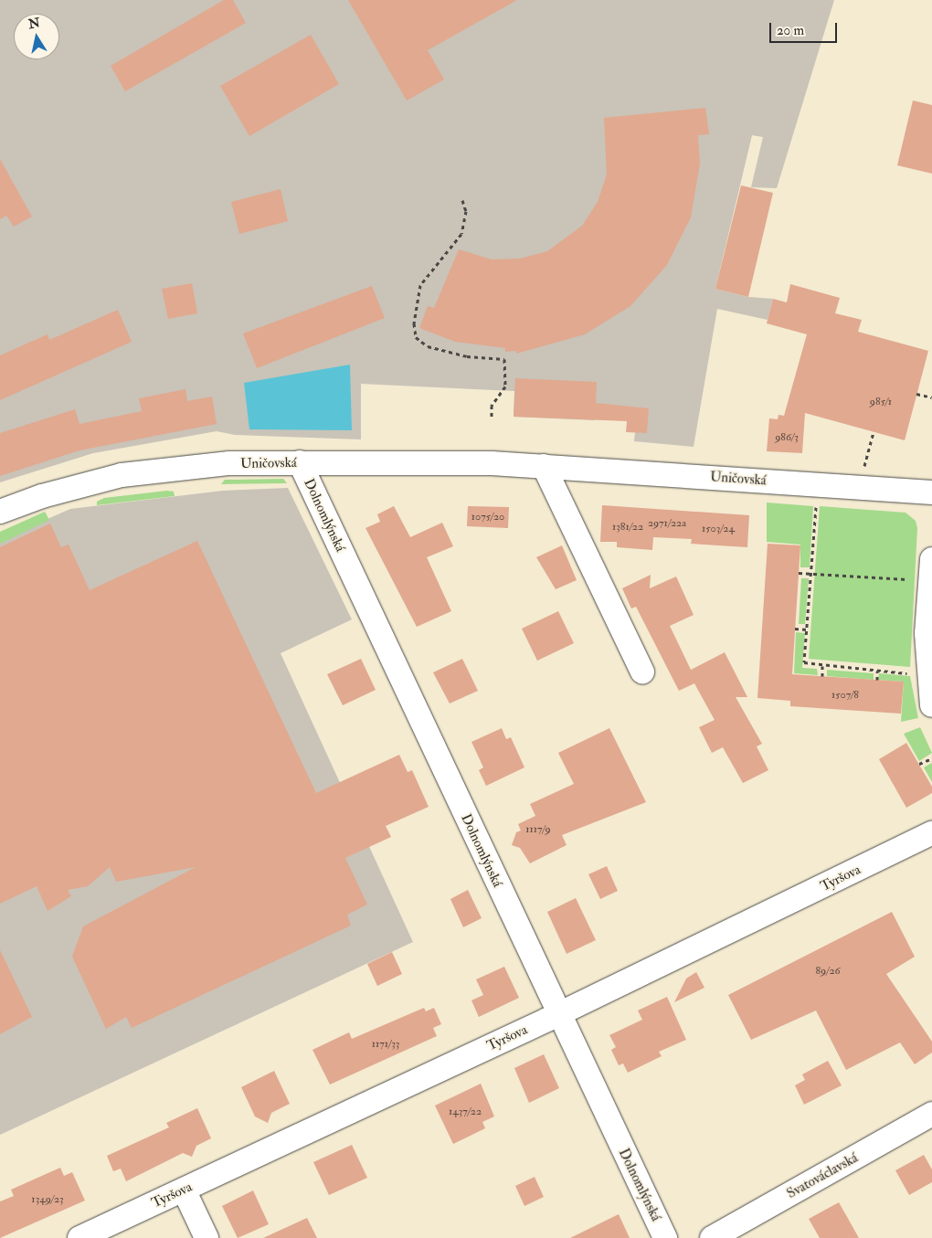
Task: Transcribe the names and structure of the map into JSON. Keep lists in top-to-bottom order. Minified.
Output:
{"streets":{"street":["Uničovská","Dolnomlýnská","Tyršova","Svatováclavská"]},"crossings":[["Uničovská","Dolnomlýnská"],["Dolnomlýnská","Tyršova"]],"house_numbers":["985/1","986/3","1075/20","2971/22a","1381/22","1503/24","1507/8","1117/9","89/26","1171/33","1437/22","1349/23"],"scale_bar":"20 m","north":"top"}
